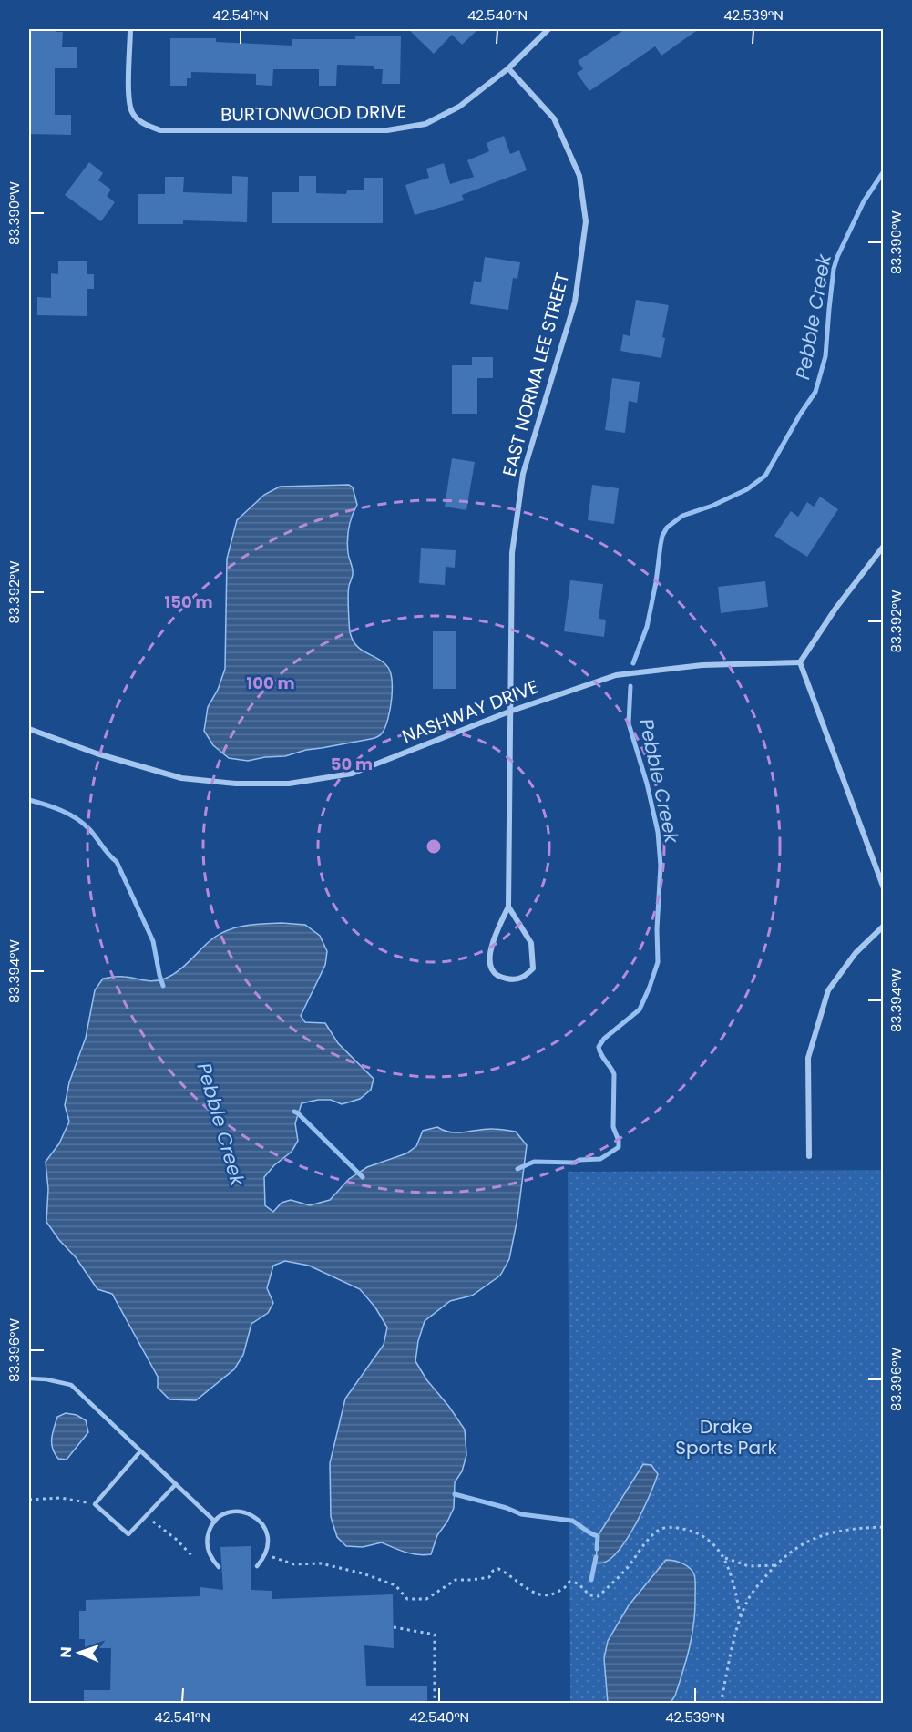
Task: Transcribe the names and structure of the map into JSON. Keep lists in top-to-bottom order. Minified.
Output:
{"streets":{"street":["BURTONWOOD DRIVE","EAST NORMA LEE STREET","NASHWAY DRIVE"]},"crossings":[["BURTONWOOD DRIVE","EAST NORMA LEE STREET"],["EAST NORMA LEE STREET","NASHWAY DRIVE"]],"water":["Pebble Creek"],"parks":["Drake Sports Park"],"north":"left","coordinates":["42.541°N","42.540°N","42.539°N","83.390°W","83.392°W","83.394°W","83.396°W"],"rings":["150 m","100 m","50 m"]}
